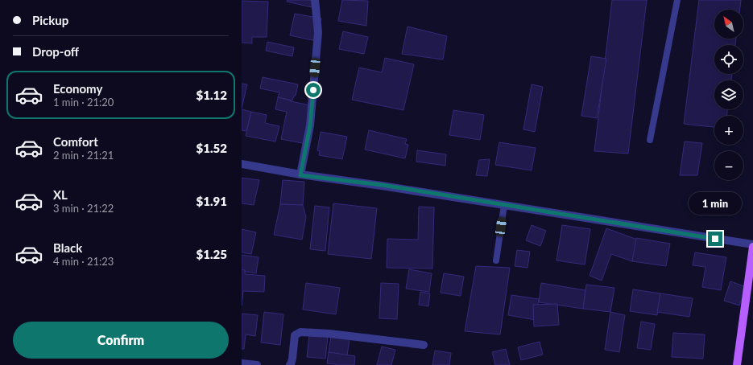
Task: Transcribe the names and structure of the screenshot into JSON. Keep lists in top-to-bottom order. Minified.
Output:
{"north":"top left","page":{"banner":["Pickup","Drop-off"],"map_buttons":["+","−"],"list":[{"name":"Economy","note":"1 min · 21:20","value":"$1.12"},{"name":"Comfort","note":"2 min · 21:21","value":"$1.52"},{"name":"XL","note":"3 min · 21:22","value":"$1.91"},{"name":"Black","note":"4 min · 21:23","value":"$1.25"}],"bubble":"1 min","buttons":"Confirm"}}
